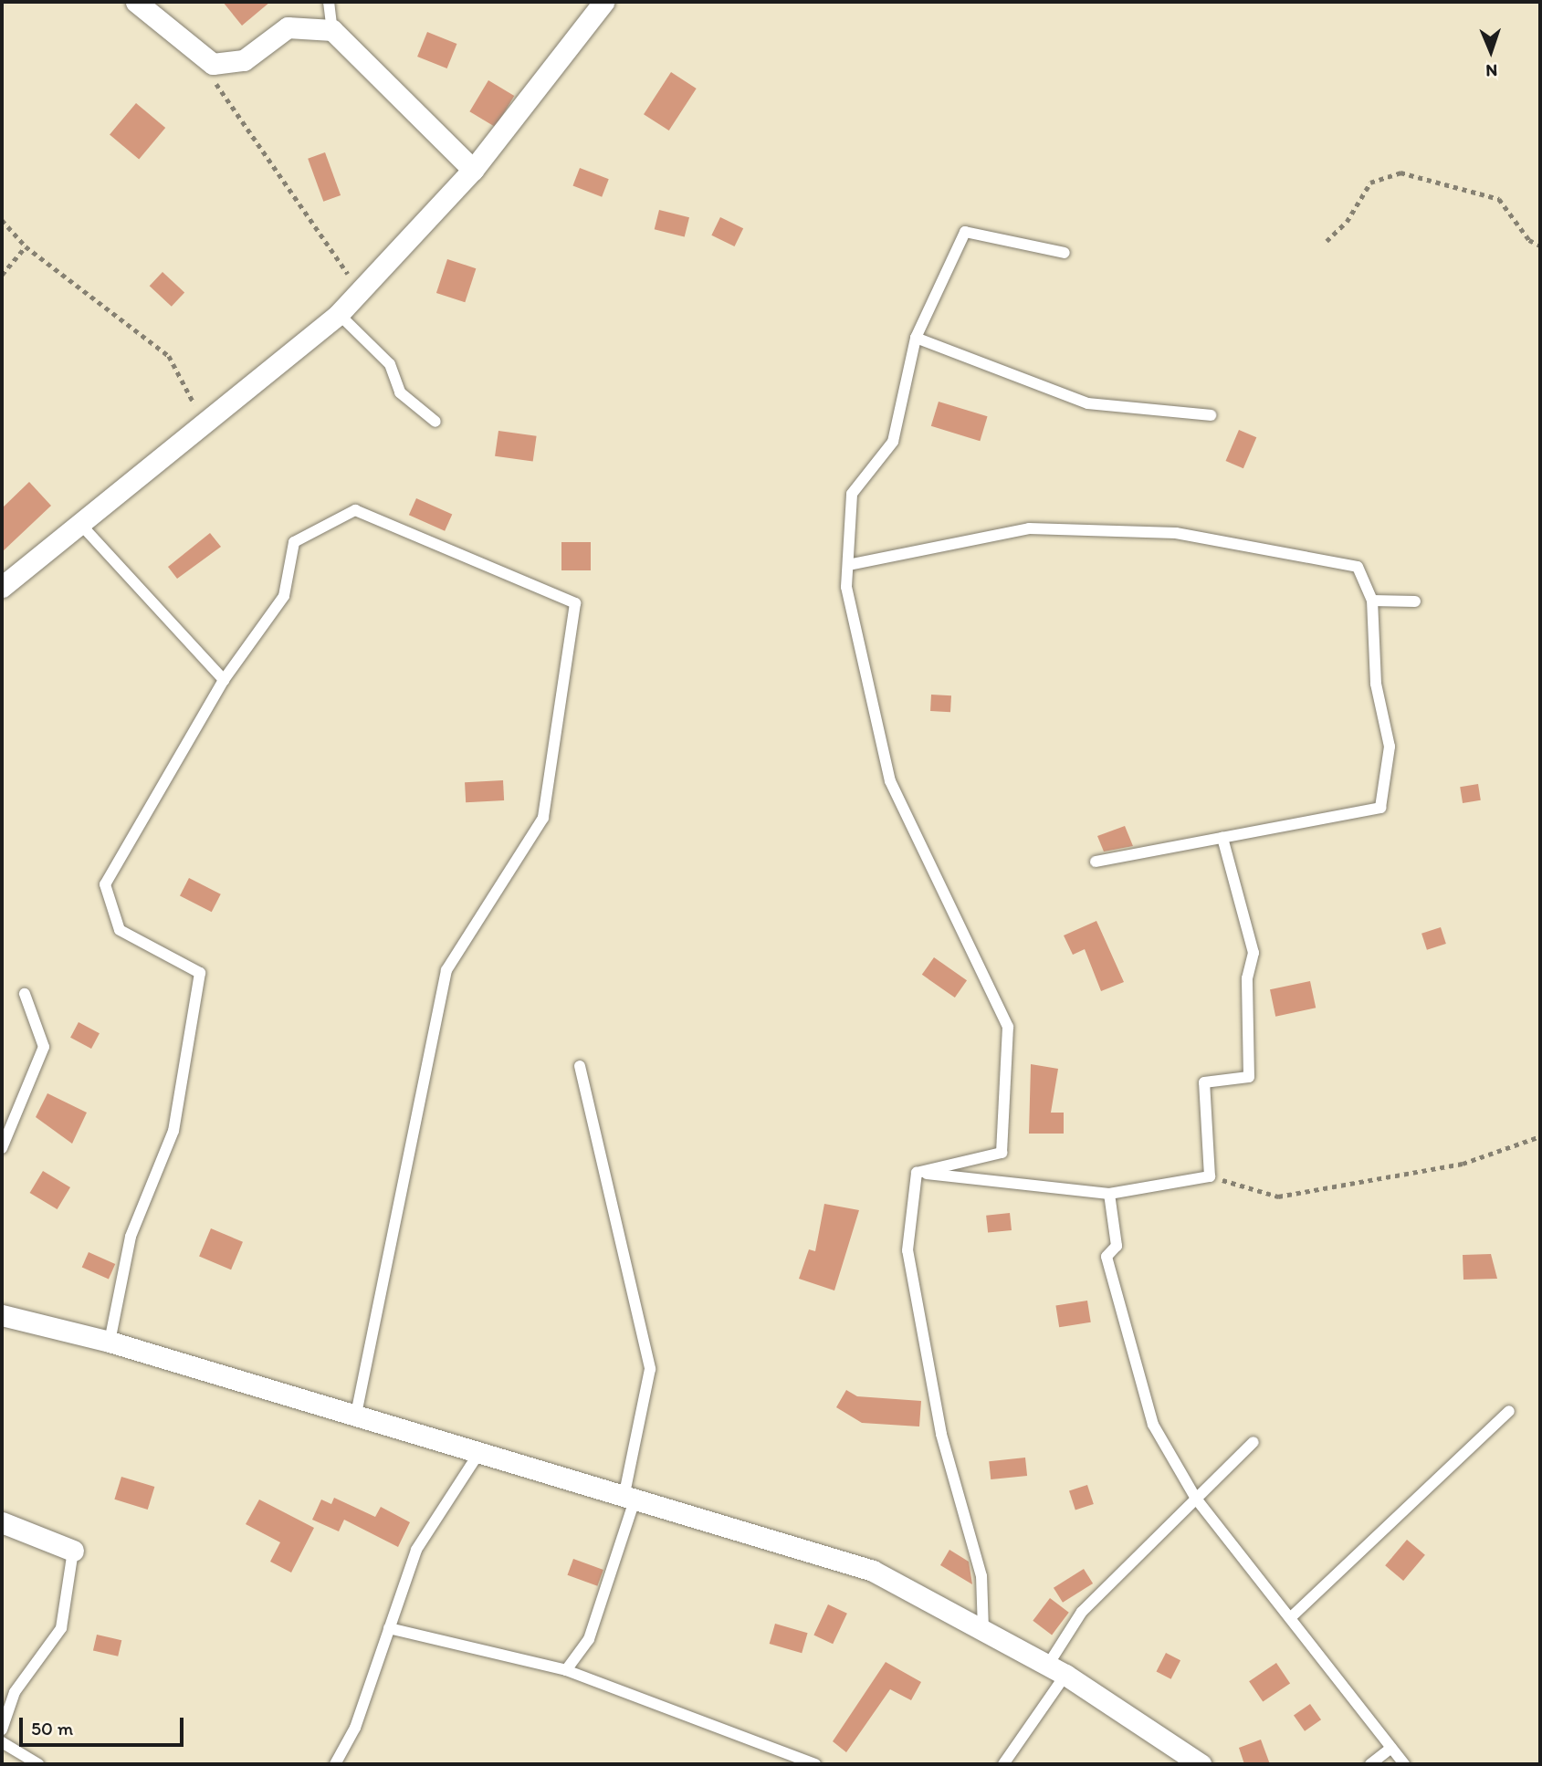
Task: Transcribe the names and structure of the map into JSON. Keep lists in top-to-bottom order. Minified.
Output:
{"scale_bar":"50 m","north":"bottom"}
